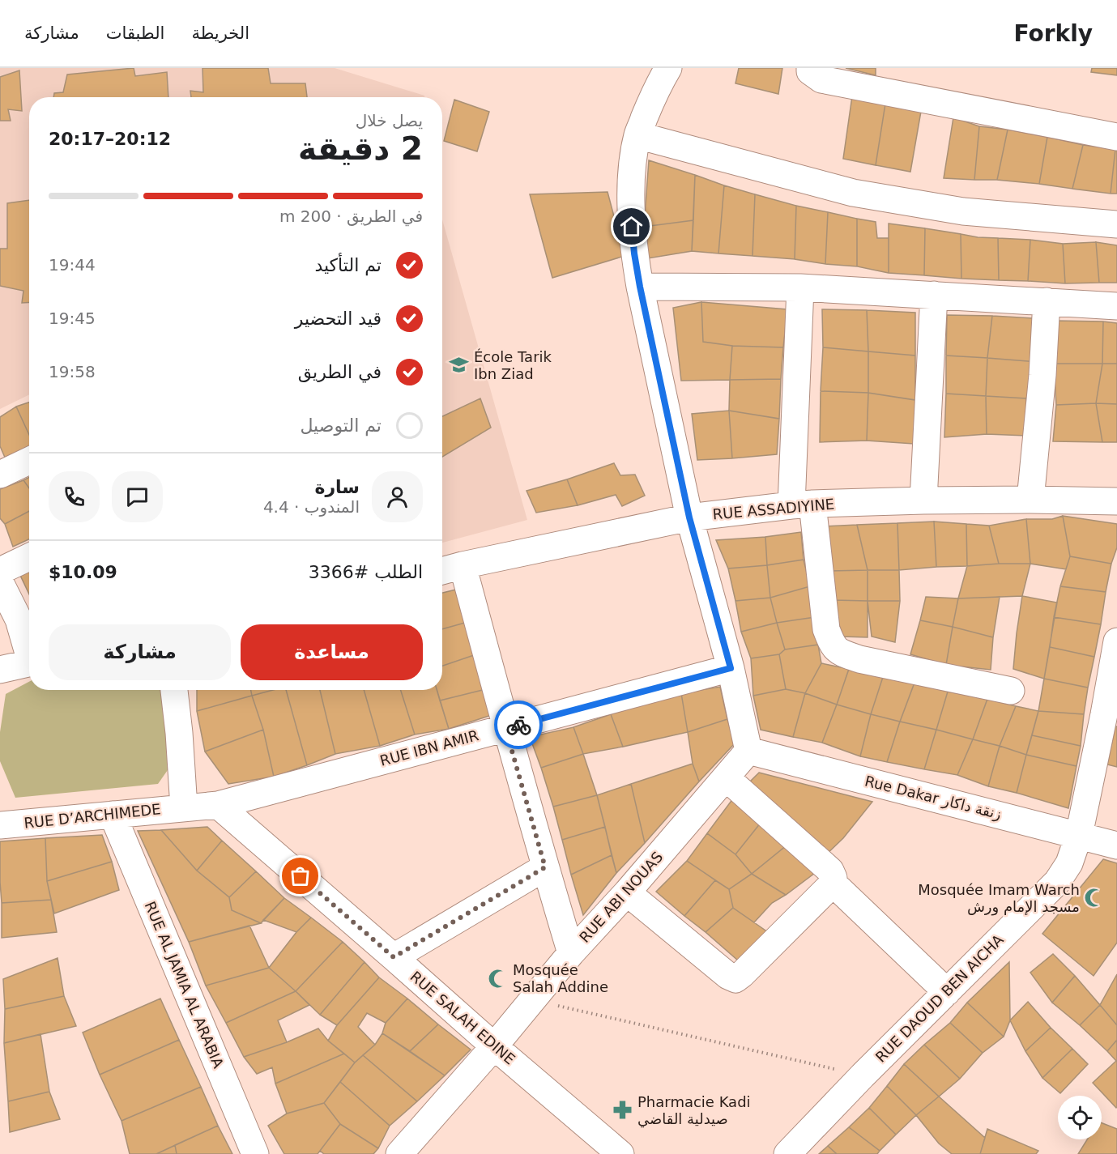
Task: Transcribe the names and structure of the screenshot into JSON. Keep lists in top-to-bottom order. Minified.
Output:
{"streets":{"street":["RUE ASSADIYINE","RUE IBN AMIR","Rue Dakar زنقة داكار","RUE D’ARCHIMEDE","RUE ABI NOUAS","RUE AL JAMIA AL ARABIA","RUE DAOUD BEN AICHA","RUE SALAH EDINE"]},"crossings":[["RUE IBN AMIR","RUE D’ARCHIMEDE"],["RUE IBN AMIR","RUE SALAH EDINE"],["Rue Dakar زنقة داكار","RUE ABI NOUAS"],["Rue Dakar زنقة داكار","RUE DAOUD BEN AICHA"],["RUE D’ARCHIMEDE","RUE AL JAMIA AL ARABIA"],["RUE ABI NOUAS","RUE SALAH EDINE"]],"places":{"school or university":["École Tarik Ibn Ziad"],"mosque":["Mosquée Imam Warch مسجد الإمام ورش","Mosquée Salah Addine"],"pharmacy":["Pharmacie Kadi صيدلية القاضي"]},"page":{"header":"Forkly","nav":["الخريطة","الطبقات","مشاركة"],"heading":["2 دقيقة","يصل خلال","20:12–20:17"],"panel":["سارة","المندوب · 4.4","الطلب #3366","$10.09"],"bar":"في الطريق · 200 m","list":[["تم التأكيد","19:44"],["قيد التحضير","19:45"],["في الطريق","19:58"],"تم التوصيل"],"buttons":["مساعدة","مشاركة"]}}
